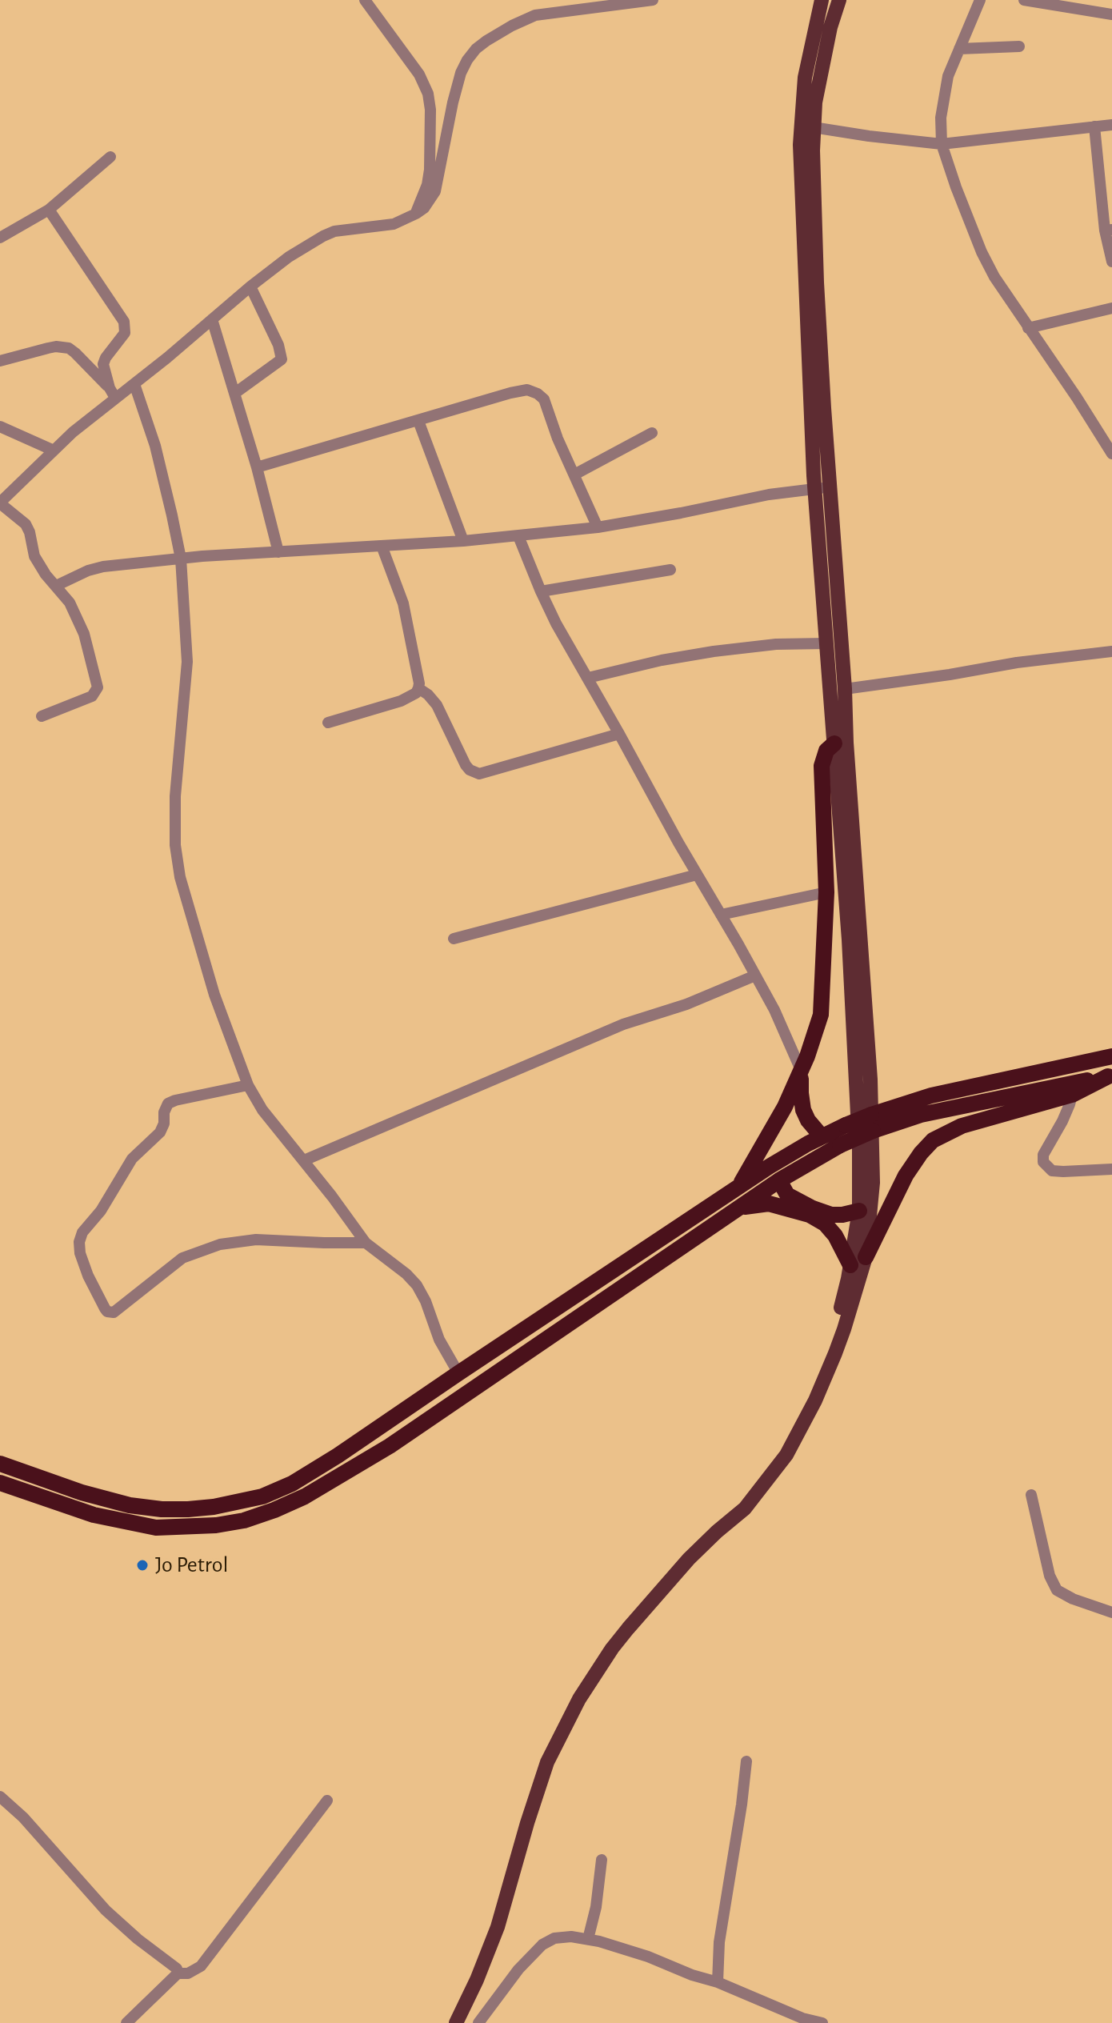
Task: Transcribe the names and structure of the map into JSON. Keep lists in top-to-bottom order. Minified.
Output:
{"places":["Jo Petrol"]}
